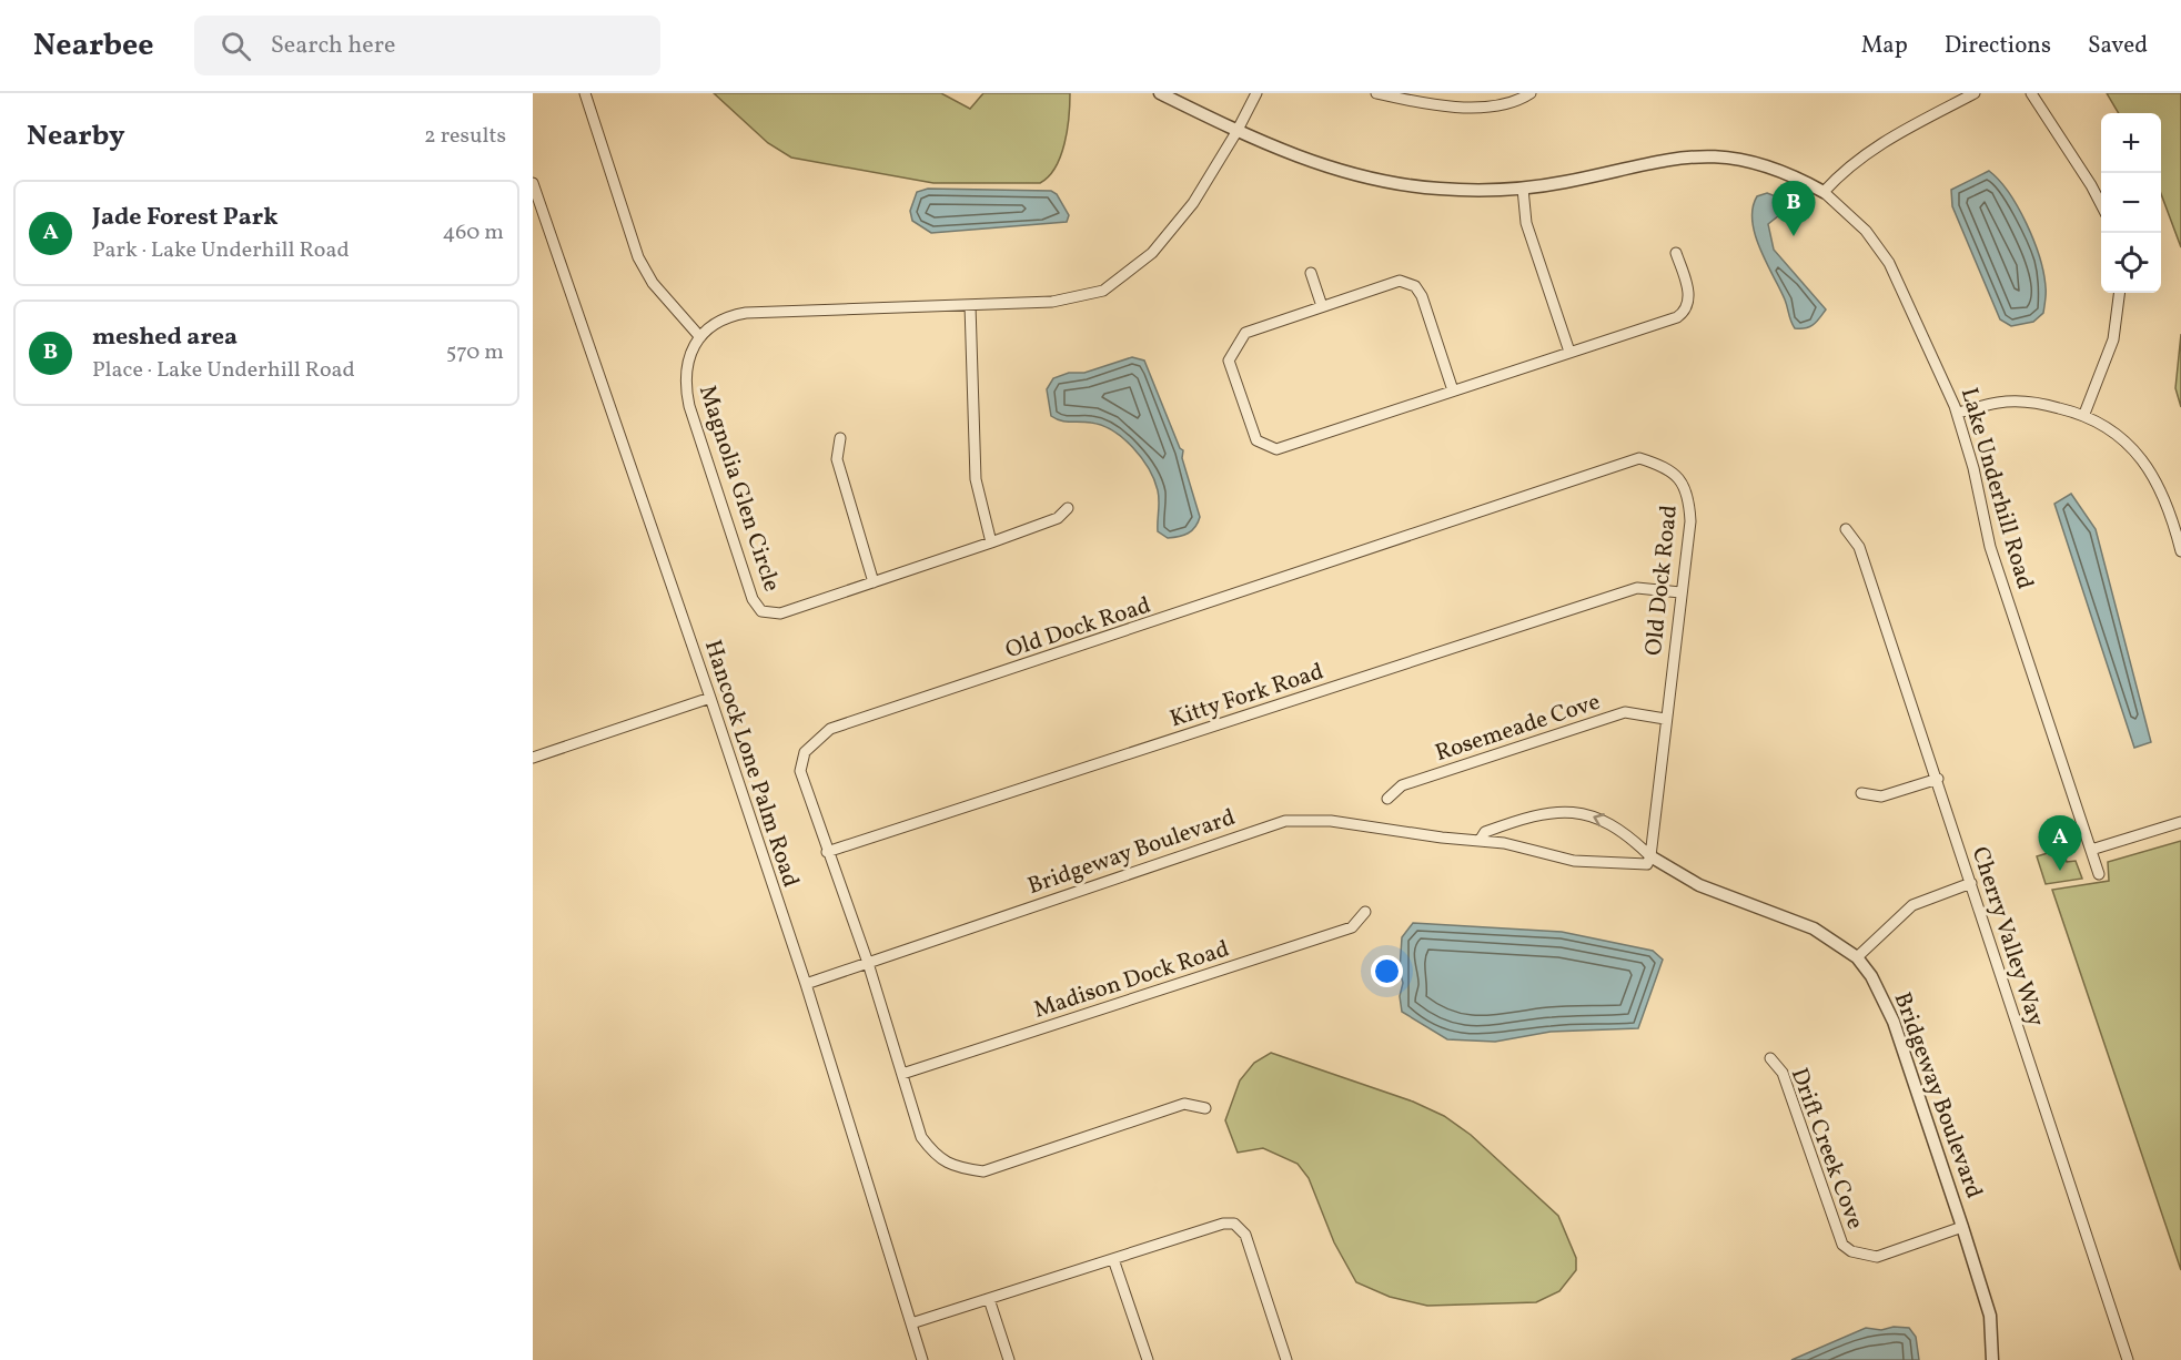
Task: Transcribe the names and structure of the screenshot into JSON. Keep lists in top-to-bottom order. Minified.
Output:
{"streets":{"street":["Magnolia Glen Circle","Lake Underhill Road","Old Dock Road","Kitty Fork Road","Rosemeade Cove","Hancock Lone Palm Road","Bridgeway Boulevard","Cherry Valley Way","Madison Dock Road","Drift Creek Cove"]},"crossings":[["Magnolia Glen Circle","Lake Underhill Road"],["Old Dock Road","Kitty Fork Road"],["Old Dock Road","Rosemeade Cove"],["Old Dock Road","Bridgeway Boulevard"],["Old Dock Road","Madison Dock Road"],["Hancock Lone Palm Road","Bridgeway Boulevard"],["Bridgeway Boulevard","Drift Creek Cove"]],"page":{"header":"Nearbee","search":"Search here","nav":["Map","Directions","Saved"],"heading":["Nearby","2 results"],"map_buttons":["+","−"],"list":[{"mark":"A","name":"Jade Forest Park","note":"Park · Lake Underhill Road","value":"460 m"},{"mark":"B","name":"meshed area","note":"Place · Lake Underhill Road","value":"570 m"}],"pins":["B","A"]}}
